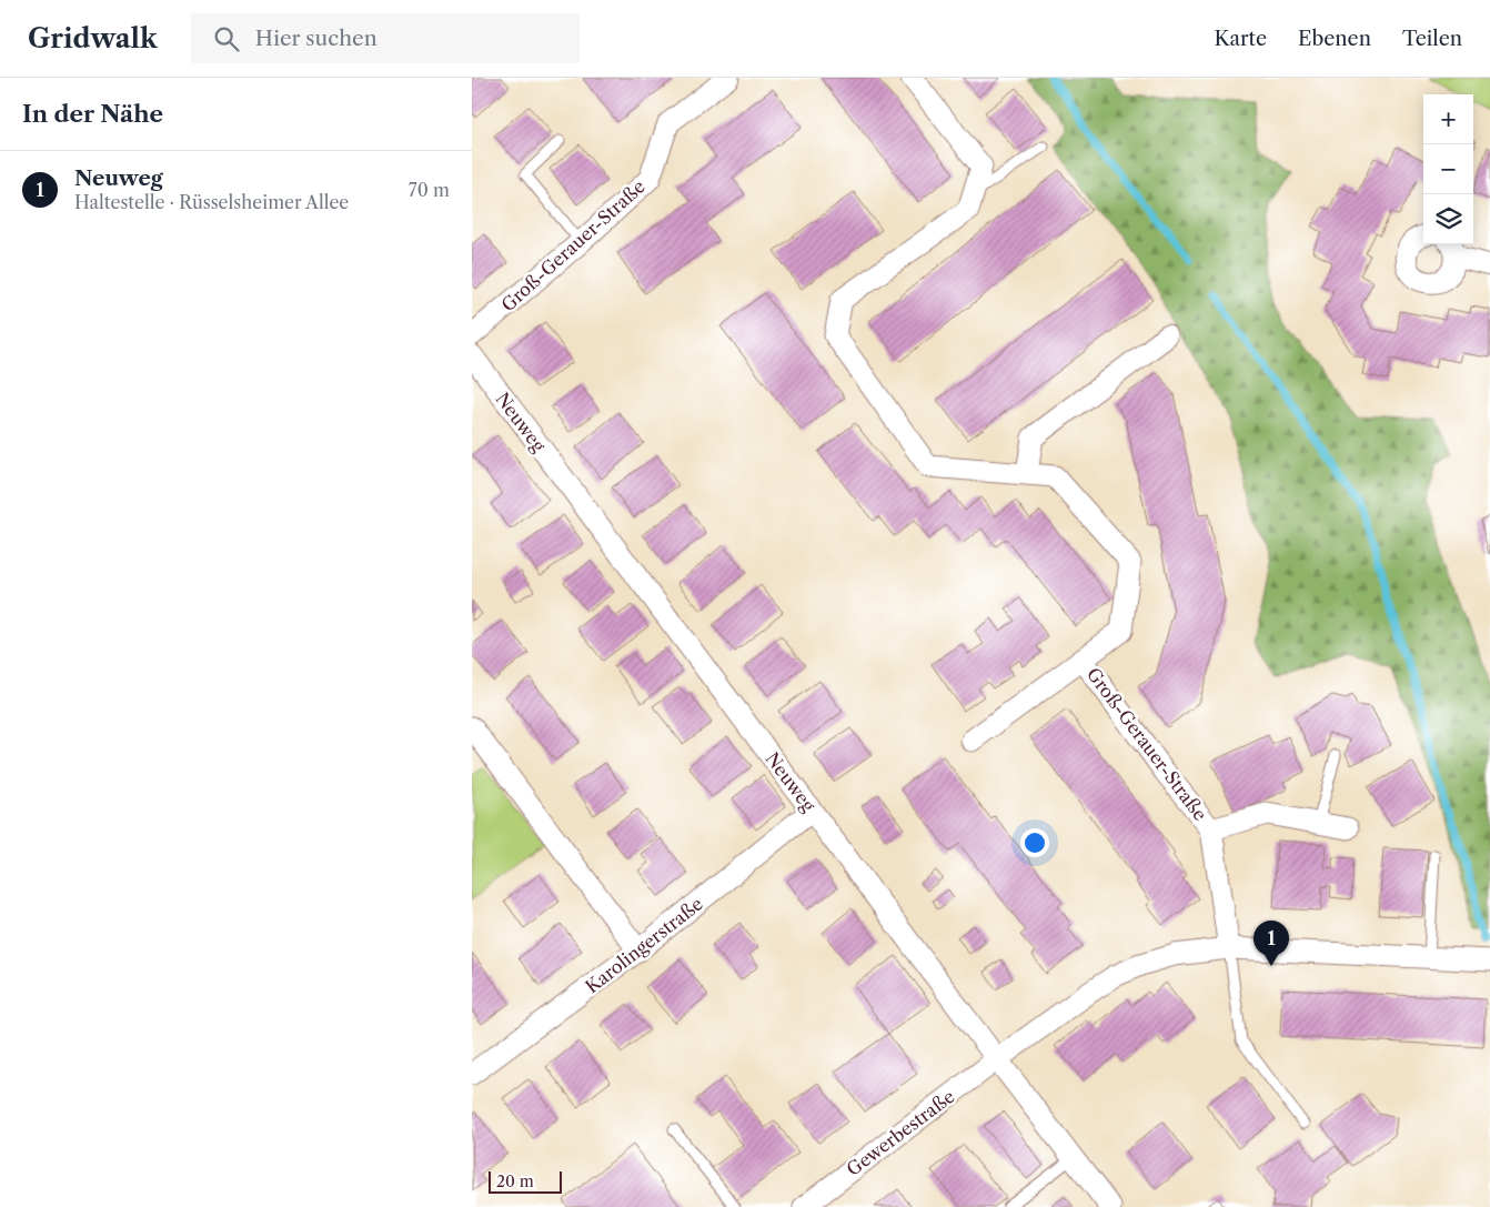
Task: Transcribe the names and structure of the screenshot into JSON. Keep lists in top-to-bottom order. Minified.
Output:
{"streets":{"street":["Groß-Gerauer-Straße","Neuweg","Karolingerstraße","Gewerbestraße"]},"crossings":[["Groß-Gerauer-Straße","Gewerbestraße"],["Neuweg","Karolingerstraße"],["Neuweg","Gewerbestraße"]],"scale_bar":"20 m","page":{"header":"Gridwalk","search":"Hier suchen","nav":["Karte","Ebenen","Teilen"],"heading":"In der Nähe","map_buttons":["+","−"],"list":[{"mark":"1","name":"Neuweg","note":"Haltestelle · Rüsselsheimer Allee","value":"70 m"}],"pins":"1","scale":"20 m"}}
